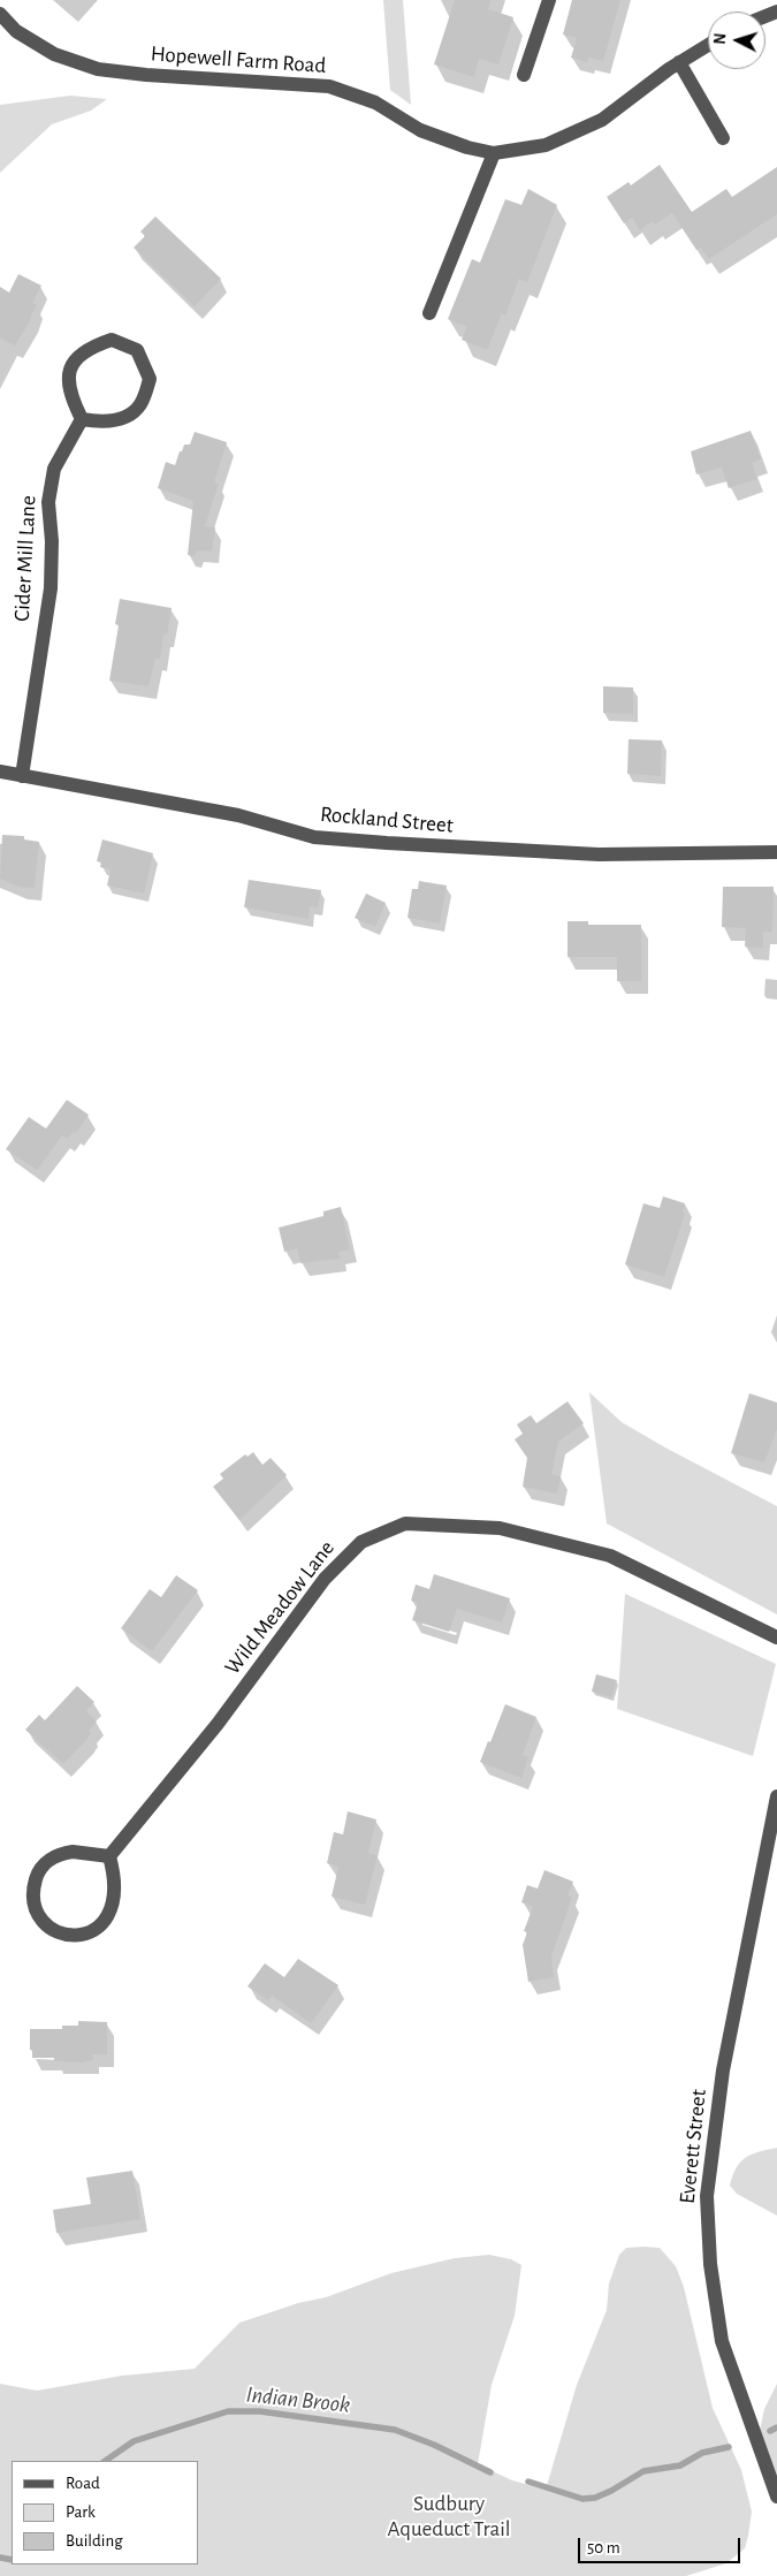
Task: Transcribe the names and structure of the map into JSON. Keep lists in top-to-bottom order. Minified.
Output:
{"streets":{"street":["Hopewell Farm Road","Cider Mill Lane","Rockland Street","Wild Meadow Lane","Everett Street"]},"crossings":[["Cider Mill Lane","Rockland Street"]],"water":["Indian Brook"],"parks":["Sudbury Aqueduct Trail"],"legend":["Road","Park","Building"],"scale_bar":"50 m","north":"left"}
